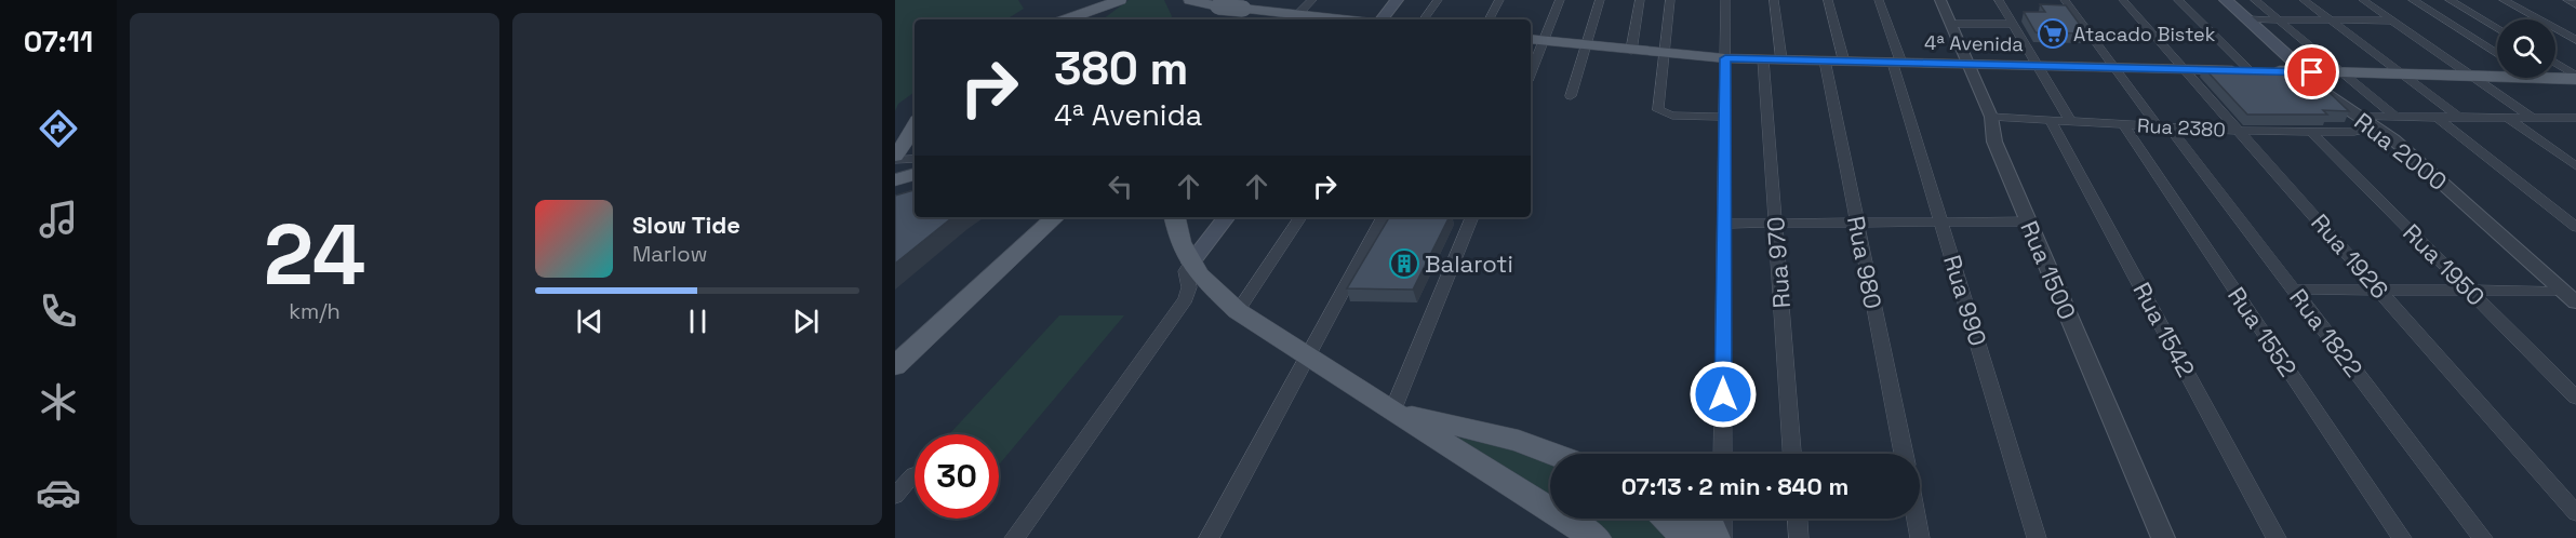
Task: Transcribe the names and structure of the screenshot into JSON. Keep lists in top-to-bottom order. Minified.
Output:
{"streets":{"main road":["4ª Avenida","Rua 2000"],"street":["Rua 2380","Rua 1926","Rua 970","Rua 980","Rua 1950","Rua 1500","Rua 990","Rua 1542","Rua 1552","Rua 1822"]},"crossings":[["4ª Avenida","Rua 2000"],["4ª Avenida","Rua 1926"],["4ª Avenida","Rua 970"],["4ª Avenida","Rua 980"],["4ª Avenida","Rua 1500"],["4ª Avenida","Rua 990"],["4ª Avenida","Rua 1822"],["Rua 2380","Rua 2000"],["Rua 2380","Rua 1926"],["Rua 2380","Rua 1950"],["Rua 2380","Rua 1500"],["Rua 2380","Rua 1542"],["Rua 2380","Rua 1552"],["Rua 2380","Rua 1822"]],"places":{"supermarket":["Atacado Bistek"],"building":["Balaroti"]},"page":{"tabs":"07:11","tile":["24","km/h"],"turn":["380 m","4ª Avenida"],"song":["Slow Tide","Marlow"],"limit":"30","trip":"07:13 · 2 min · 840 m"}}
